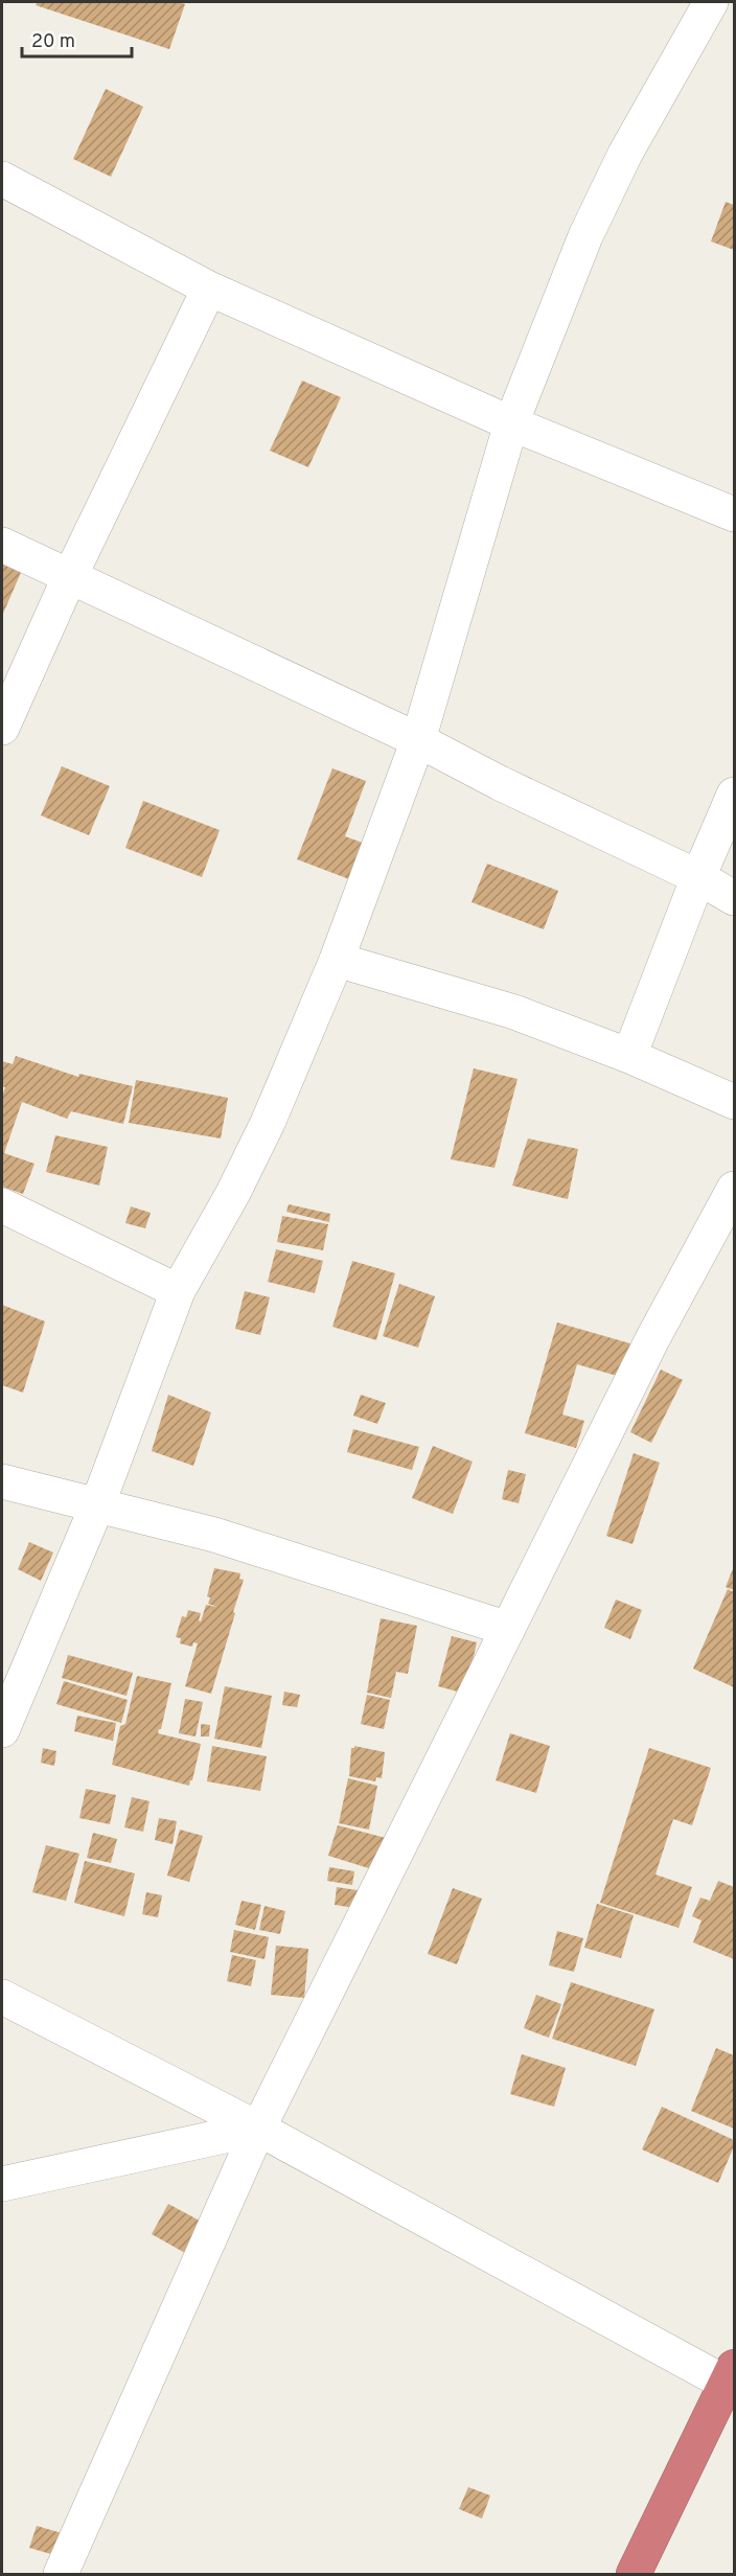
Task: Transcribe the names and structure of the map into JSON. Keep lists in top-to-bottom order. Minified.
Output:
{"scale_bar":"20 m"}
